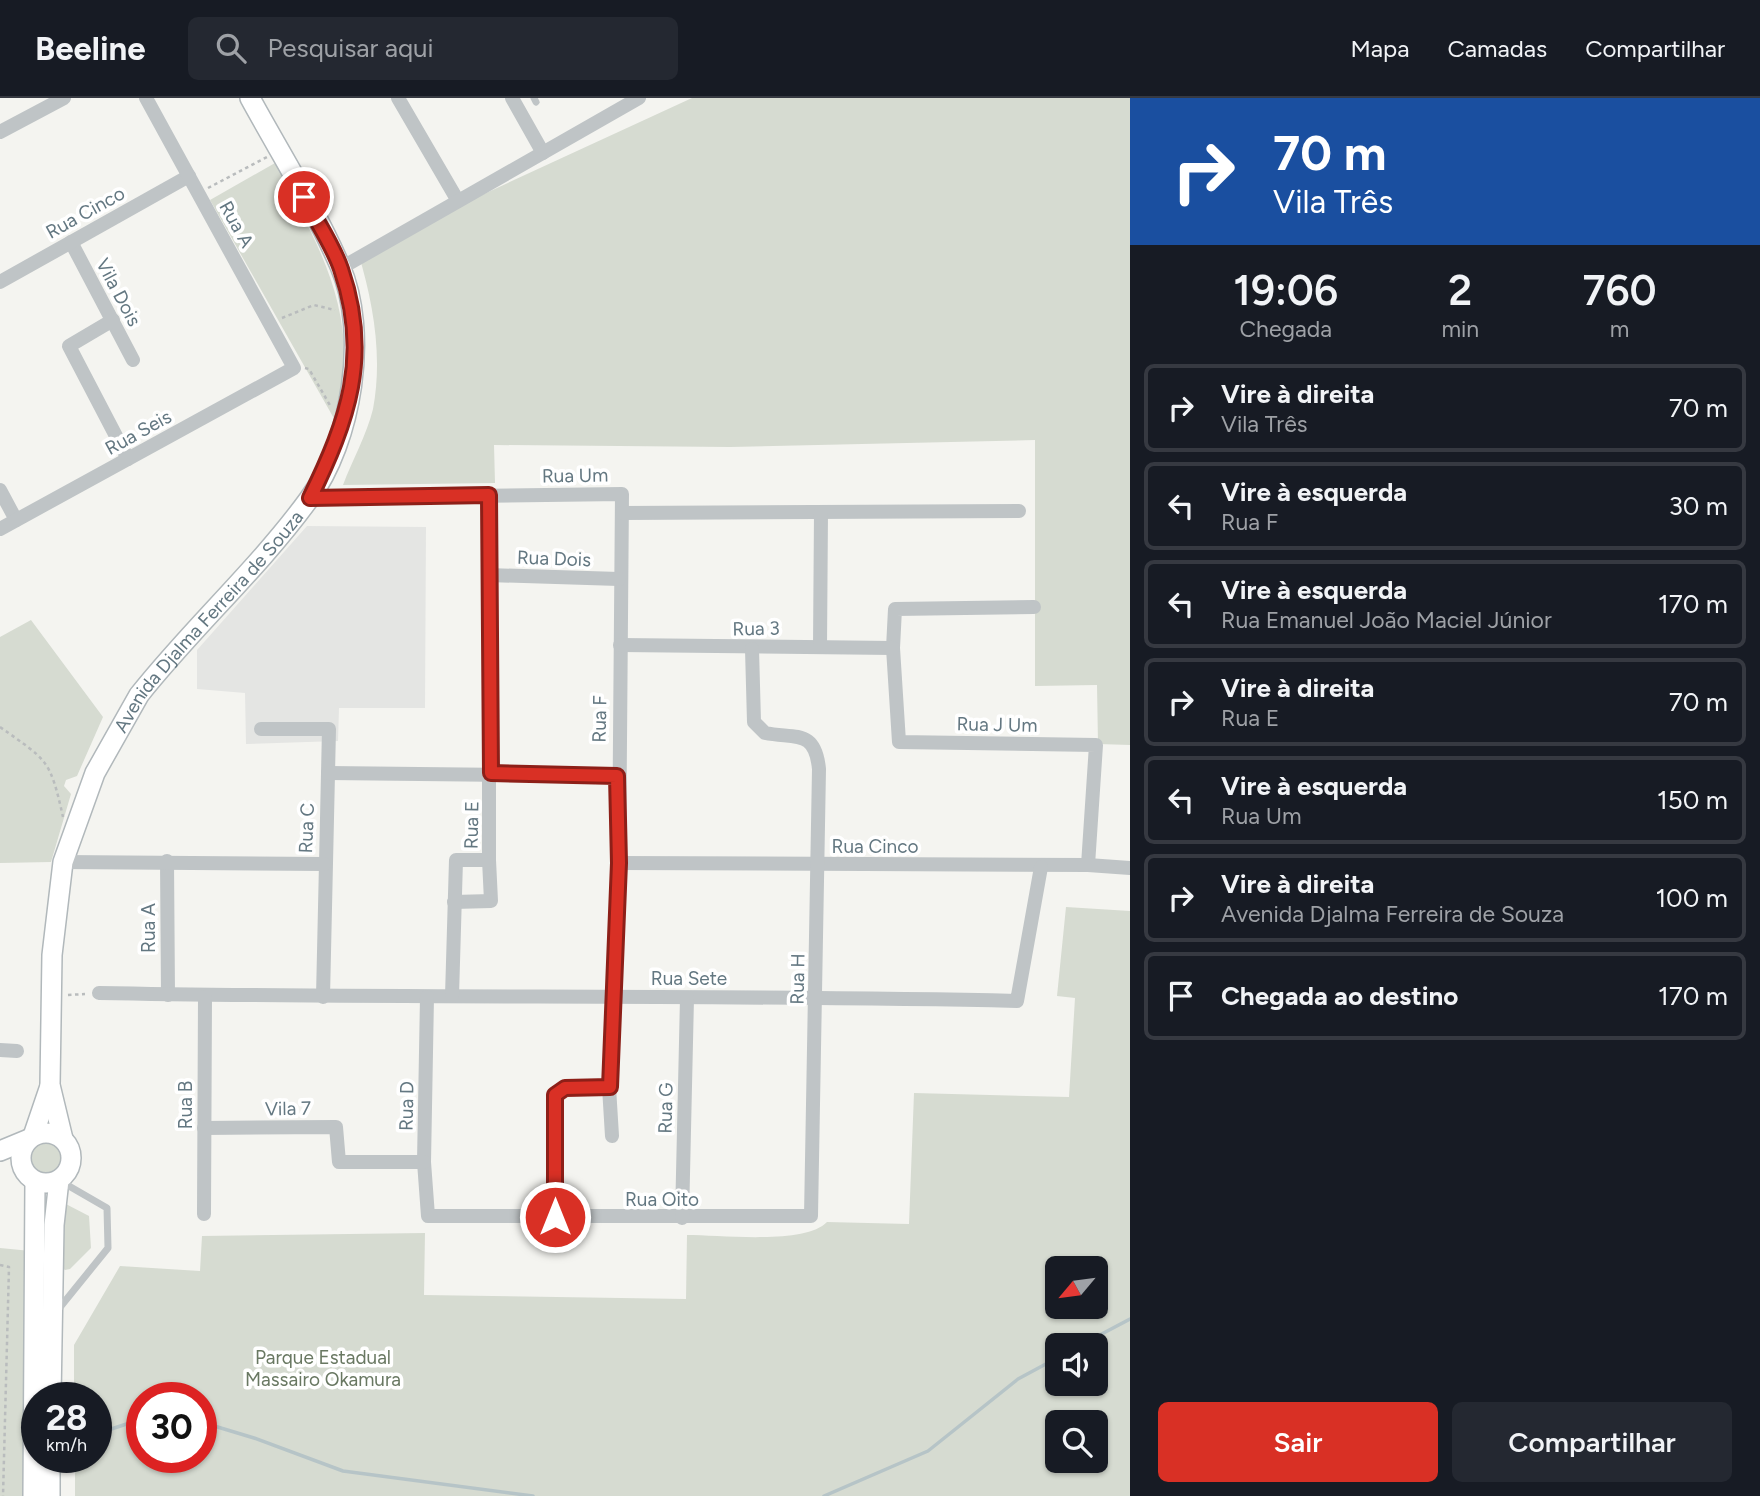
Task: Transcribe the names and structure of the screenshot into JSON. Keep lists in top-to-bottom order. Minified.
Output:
{"streets":{"main road":["Avenida Djalma Ferreira de Souza"],"street":["Rua Cinco","Rua A","Vila Dois","Rua Seis","Rua Um","Rua Dois","Rua 3","Rua F","Rua J Um","Rua E","Rua C","Rua Sete","Rua H","Rua B","Rua D","Vila 7","Rua G","Rua Oito"]},"crossings":[["Rua Cinco","Rua A"],["Rua Cinco","Vila Dois"],["Rua Cinco","Rua F"],["Rua Cinco","Rua J Um"],["Rua Cinco","Rua Sete"],["Rua Cinco","Rua H"],["Rua A","Rua Seis"],["Rua A","Rua Sete"],["Rua Um","Avenida Djalma Ferreira de Souza"],["Rua Um","Rua F"],["Rua Um","Rua E"],["Rua Dois","Rua F"],["Rua Dois","Rua E"],["Rua 3","Rua F"],["Rua 3","Rua J Um"],["Rua 3","Rua H"],["Rua F","Rua Sete"],["Rua E","Rua Sete"],["Rua C","Rua Sete"],["Rua Sete","Rua H"],["Rua Sete","Rua B"],["Rua Sete","Rua D"],["Rua Sete","Rua G"],["Rua H","Rua Oito"],["Rua B","Vila 7"],["Rua D","Vila 7"],["Rua D","Rua Oito"],["Rua G","Rua Oito"]],"parks":["Parque Estadual Massairo Okamura"],"north":"bottom left","page":{"header":"Beeline","search":"Pesquisar aqui","nav":["Mapa","Camadas","Compartilhar"],"turn":["70 m","Vila Três"],"eta":["19:06","Chegada","2","min","760","m"],"list":[{"name":"Vire à direita","note":"Vila Três","value":"70 m"},{"name":"Vire à esquerda","note":"Rua F","value":"30 m"},{"name":"Vire à esquerda","note":"Rua Emanuel João Maciel Júnior","value":"170 m"},{"name":"Vire à direita","note":"Rua E","value":"70 m"},{"name":"Vire à esquerda","note":"Rua Um","value":"150 m"},{"name":"Vire à direita","note":"Avenida Djalma Ferreira de Souza","value":"100 m"},{"name":"Chegada ao destino","value":"170 m"}],"speed":"28 km/h","limit":"30","buttons":["Sair","Compartilhar"]}}
